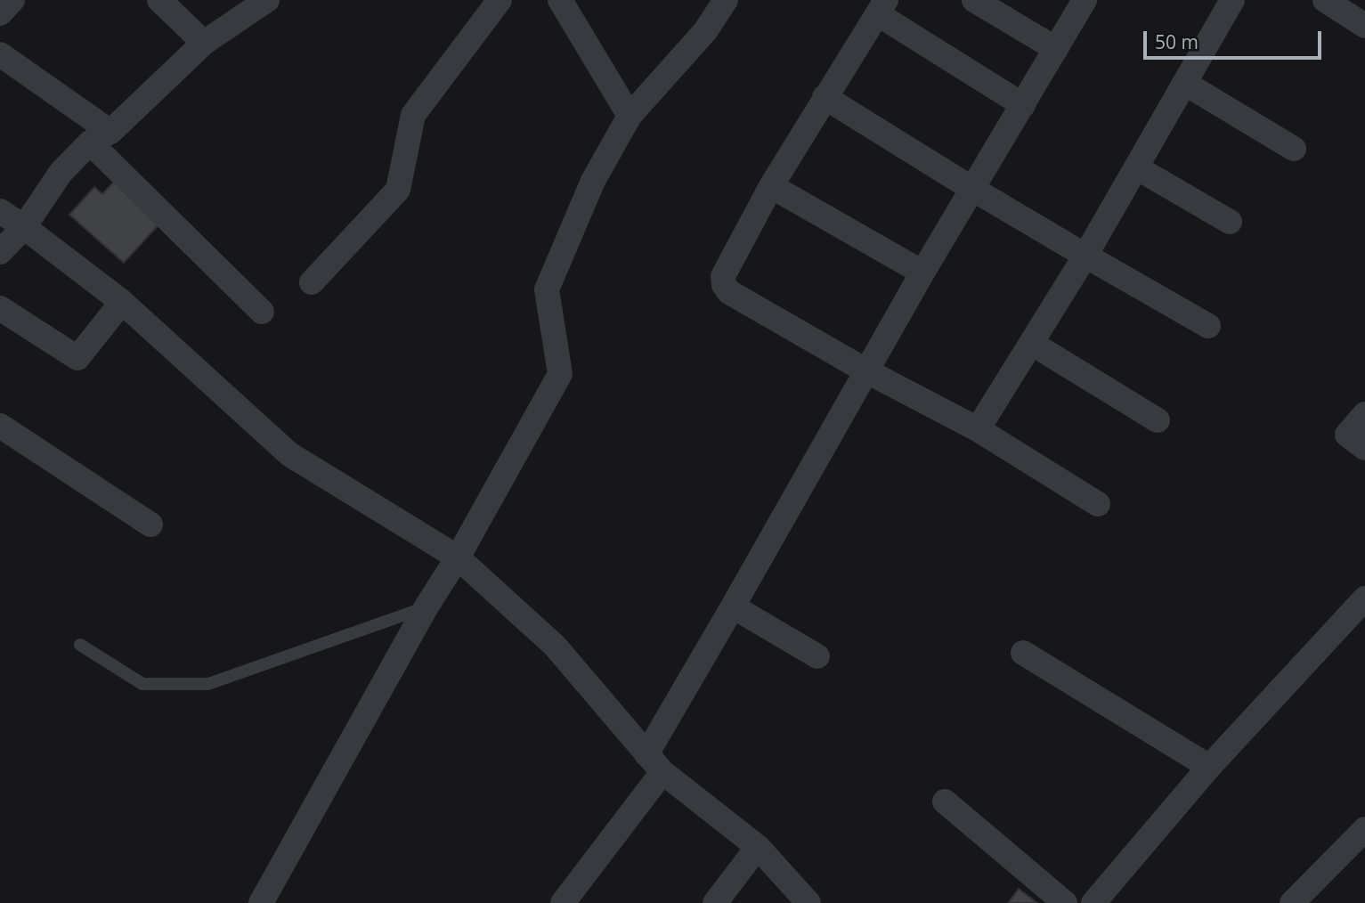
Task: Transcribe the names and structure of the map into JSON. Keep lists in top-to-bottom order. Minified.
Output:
{"scale_bar":"50 m"}
